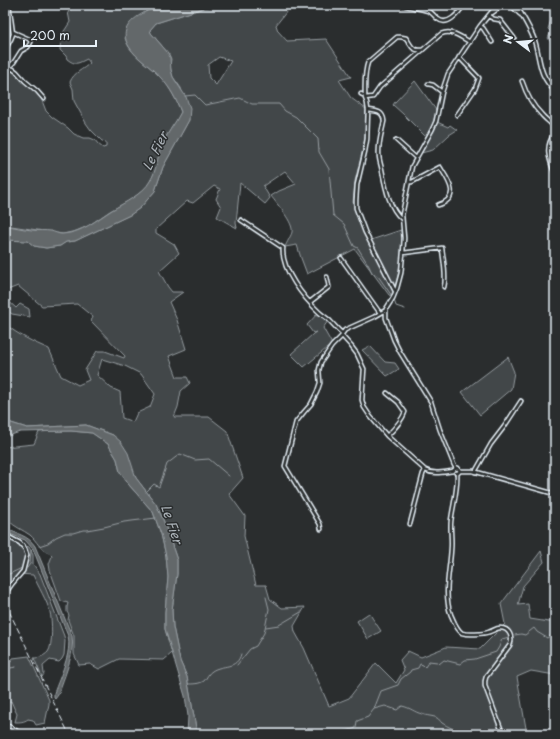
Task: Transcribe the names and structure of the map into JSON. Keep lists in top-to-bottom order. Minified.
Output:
{"water":["Le Fier"],"scale_bar":"200 m","north":"left"}
